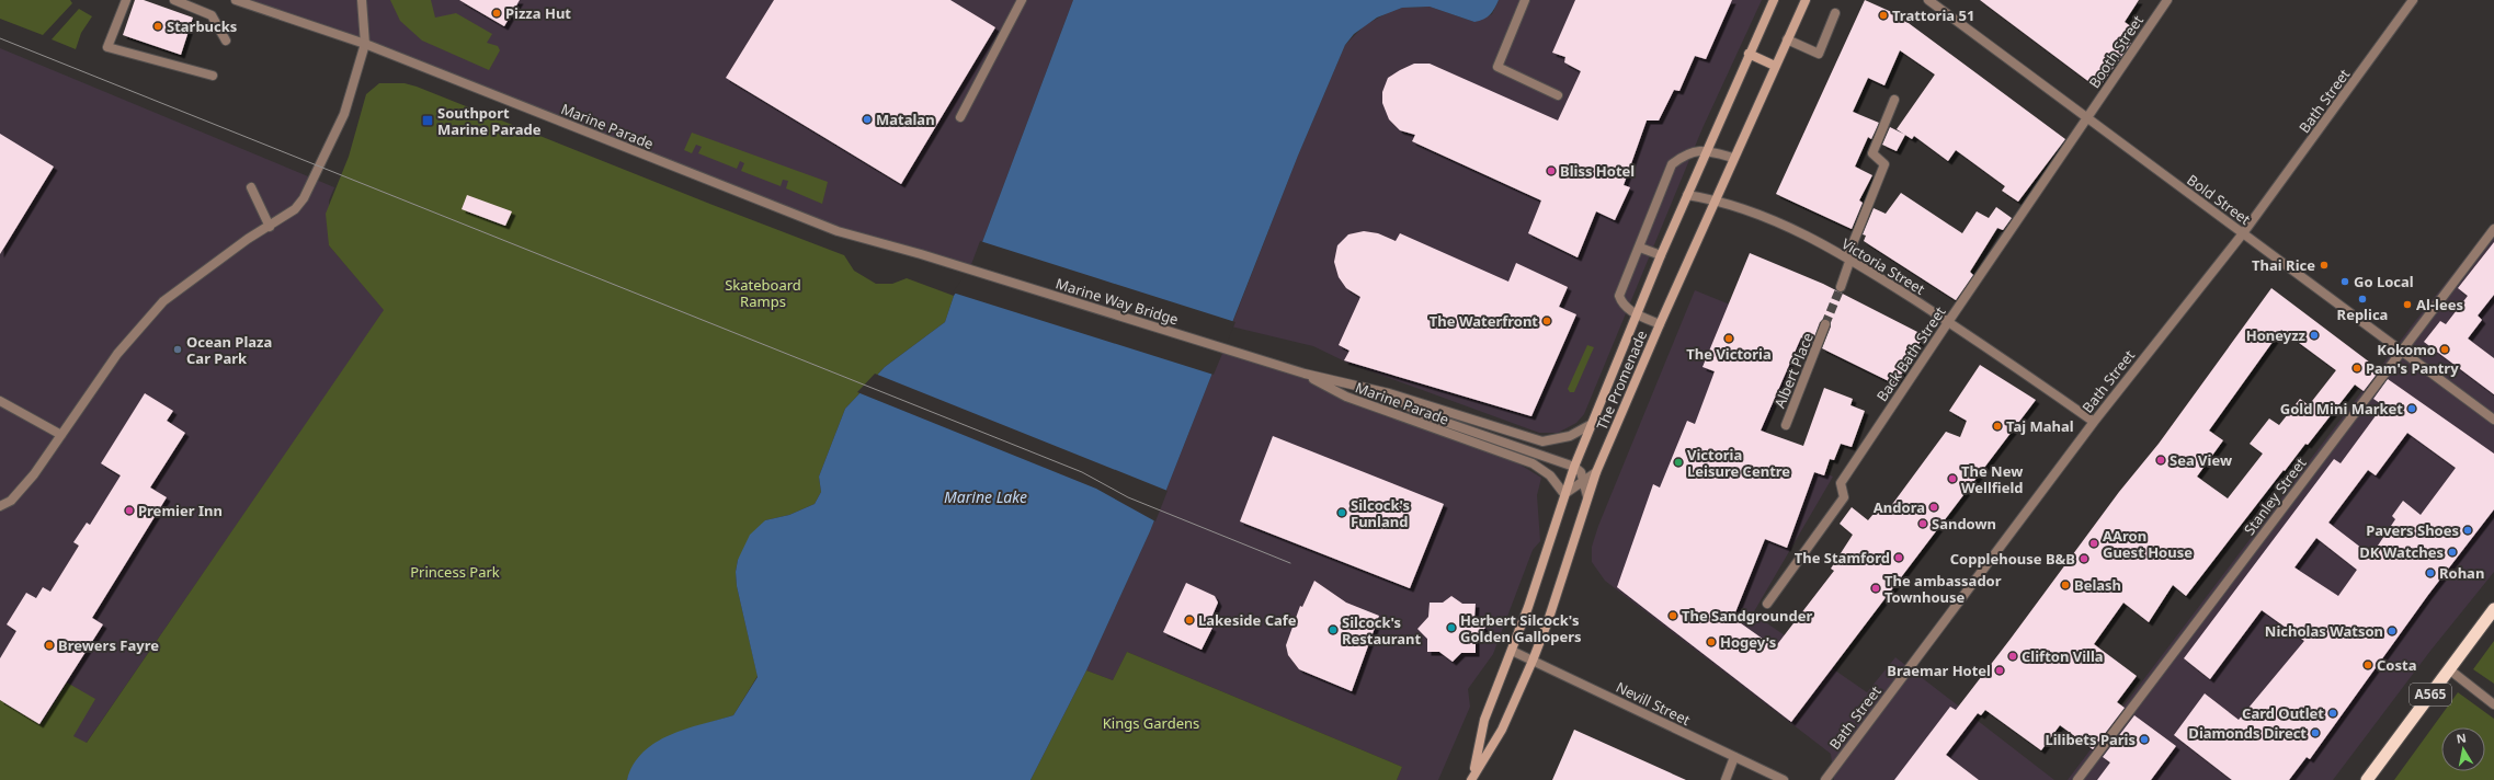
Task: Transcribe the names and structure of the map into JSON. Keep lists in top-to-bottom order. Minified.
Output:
{"streets":{"highway":["A565"],"main road":["The Promenade"],"street":["Booth Street","Bath Street","Marine Parade","Bold Street","Victoria Street","Marine Way Bridge","Back Bath Street","Albert Place","Stanley Street","Nevill Street"]},"crossings":[["Booth Street","Bold Street"],["Booth Street","Back Bath Street"],["Bath Street","Bold Street"],["Bath Street","Victoria Street"],["Marine Parade","Marine Way Bridge"],["Marine Parade","The Promenade"],["Bold Street","Back Bath Street"],["Bold Street","Stanley Street"],["Victoria Street","Back Bath Street"],["Victoria Street","The Promenade"],["The Promenade","Nevill Street"]],"water":["Marine Lake"],"parks":["Skateboard Ramps","Princess Park","Kings Gardens"],"places":{"other":["Pizza Hut","Trattoria 51","Starbucks","Matalan","Bliss Hotel","Thai Rice","Go Local","Replica","Al-lees","The Waterfront","Honeyzz","The Victoria","Ocean Plaza Car Park","Kokomo","Pam's Pantry","Gold Mini Market","Taj Mahal","Sea View","Victoria Leisure Centre","The New Wellfield","Andora","Premier Inn","Silcock's Funland","Sandown","Pavers Shoes","AAron Guest House","DK Watches","The Stamford","Copplehouse B&B","Rohan","Belash","The ambassador Townhouse","The Sandgrounder","Lakeside Cafe","Herbert Silcock's Golden Gallopers","Silcock's Restaurant","Nicholas Watson","Hogey's","Brewers Fayre","Clifton Villa","Costa","Braemar Hotel","Card Outlet","Diamonds Direct","Lilibets Paris"],"transit":["Southport Marine Parade"]},"north":"top"}
